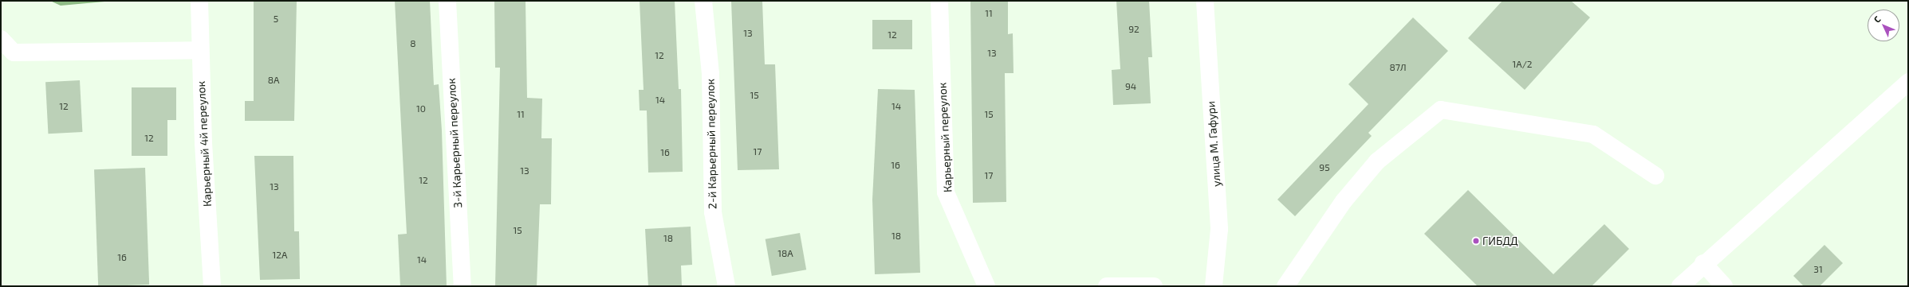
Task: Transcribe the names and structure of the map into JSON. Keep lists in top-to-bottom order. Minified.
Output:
{"streets":{"street":["Карьерный переулок","3-й Карьерный переулок","Карьерный 4й переулок","2-й Карьерный переулок","улица М. Гафури"]},"places":["ГИБДД"],"house_numbers":["11","5","92","13","12","8","13","12","1А/2","87Л","8А","94","15","14","12","14","10","11","15","12","17","16","16","95","13","17","12","13","15","18","18","18А","12А","16","14","31"],"north":"top left"}
